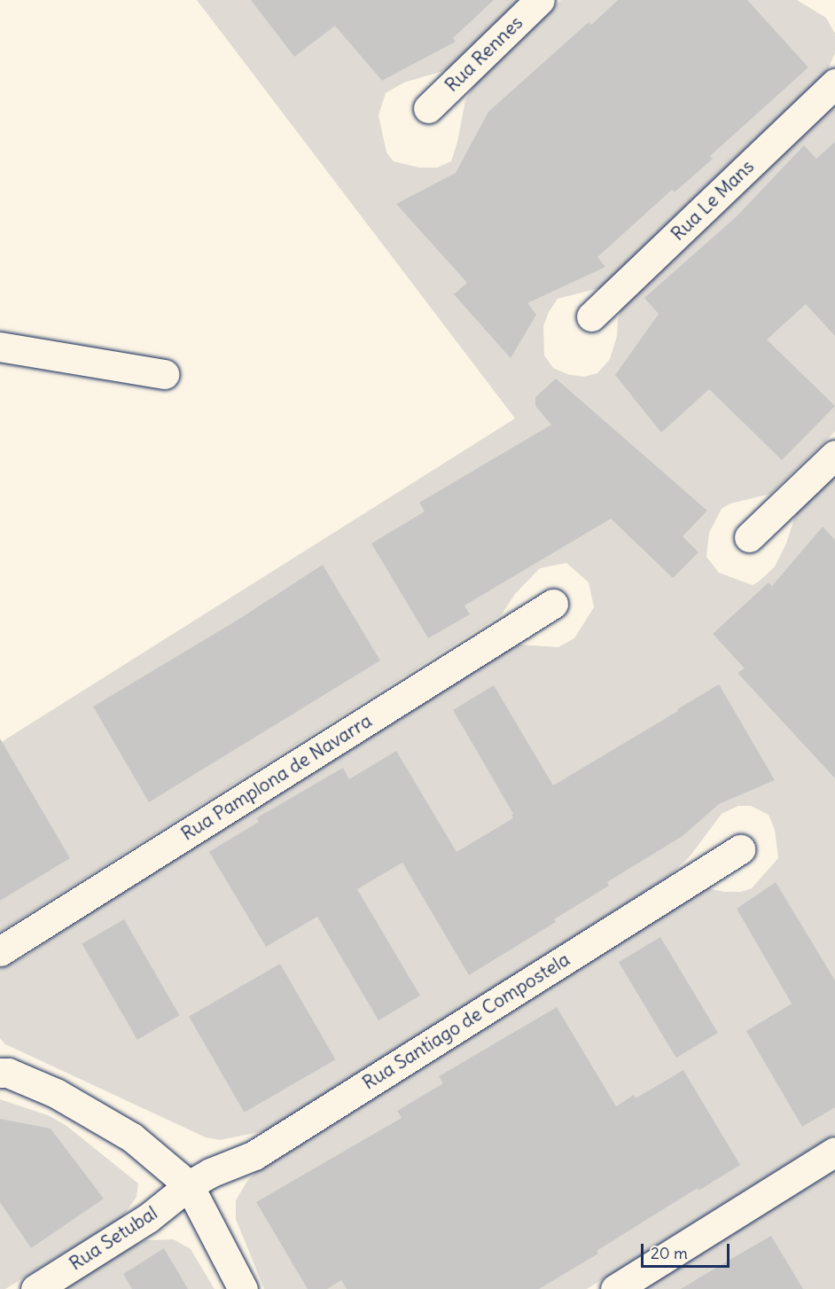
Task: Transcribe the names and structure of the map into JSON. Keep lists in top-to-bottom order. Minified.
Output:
{"streets":{"street":["Rua Rennes","Rua Le Mans","Rua Pamplona de Navarra","Rua Santiago de Compostela","Rua Setubal"]},"crossings":[["Rua Santiago de Compostela","Rua Setubal"]],"scale_bar":"20 m"}
